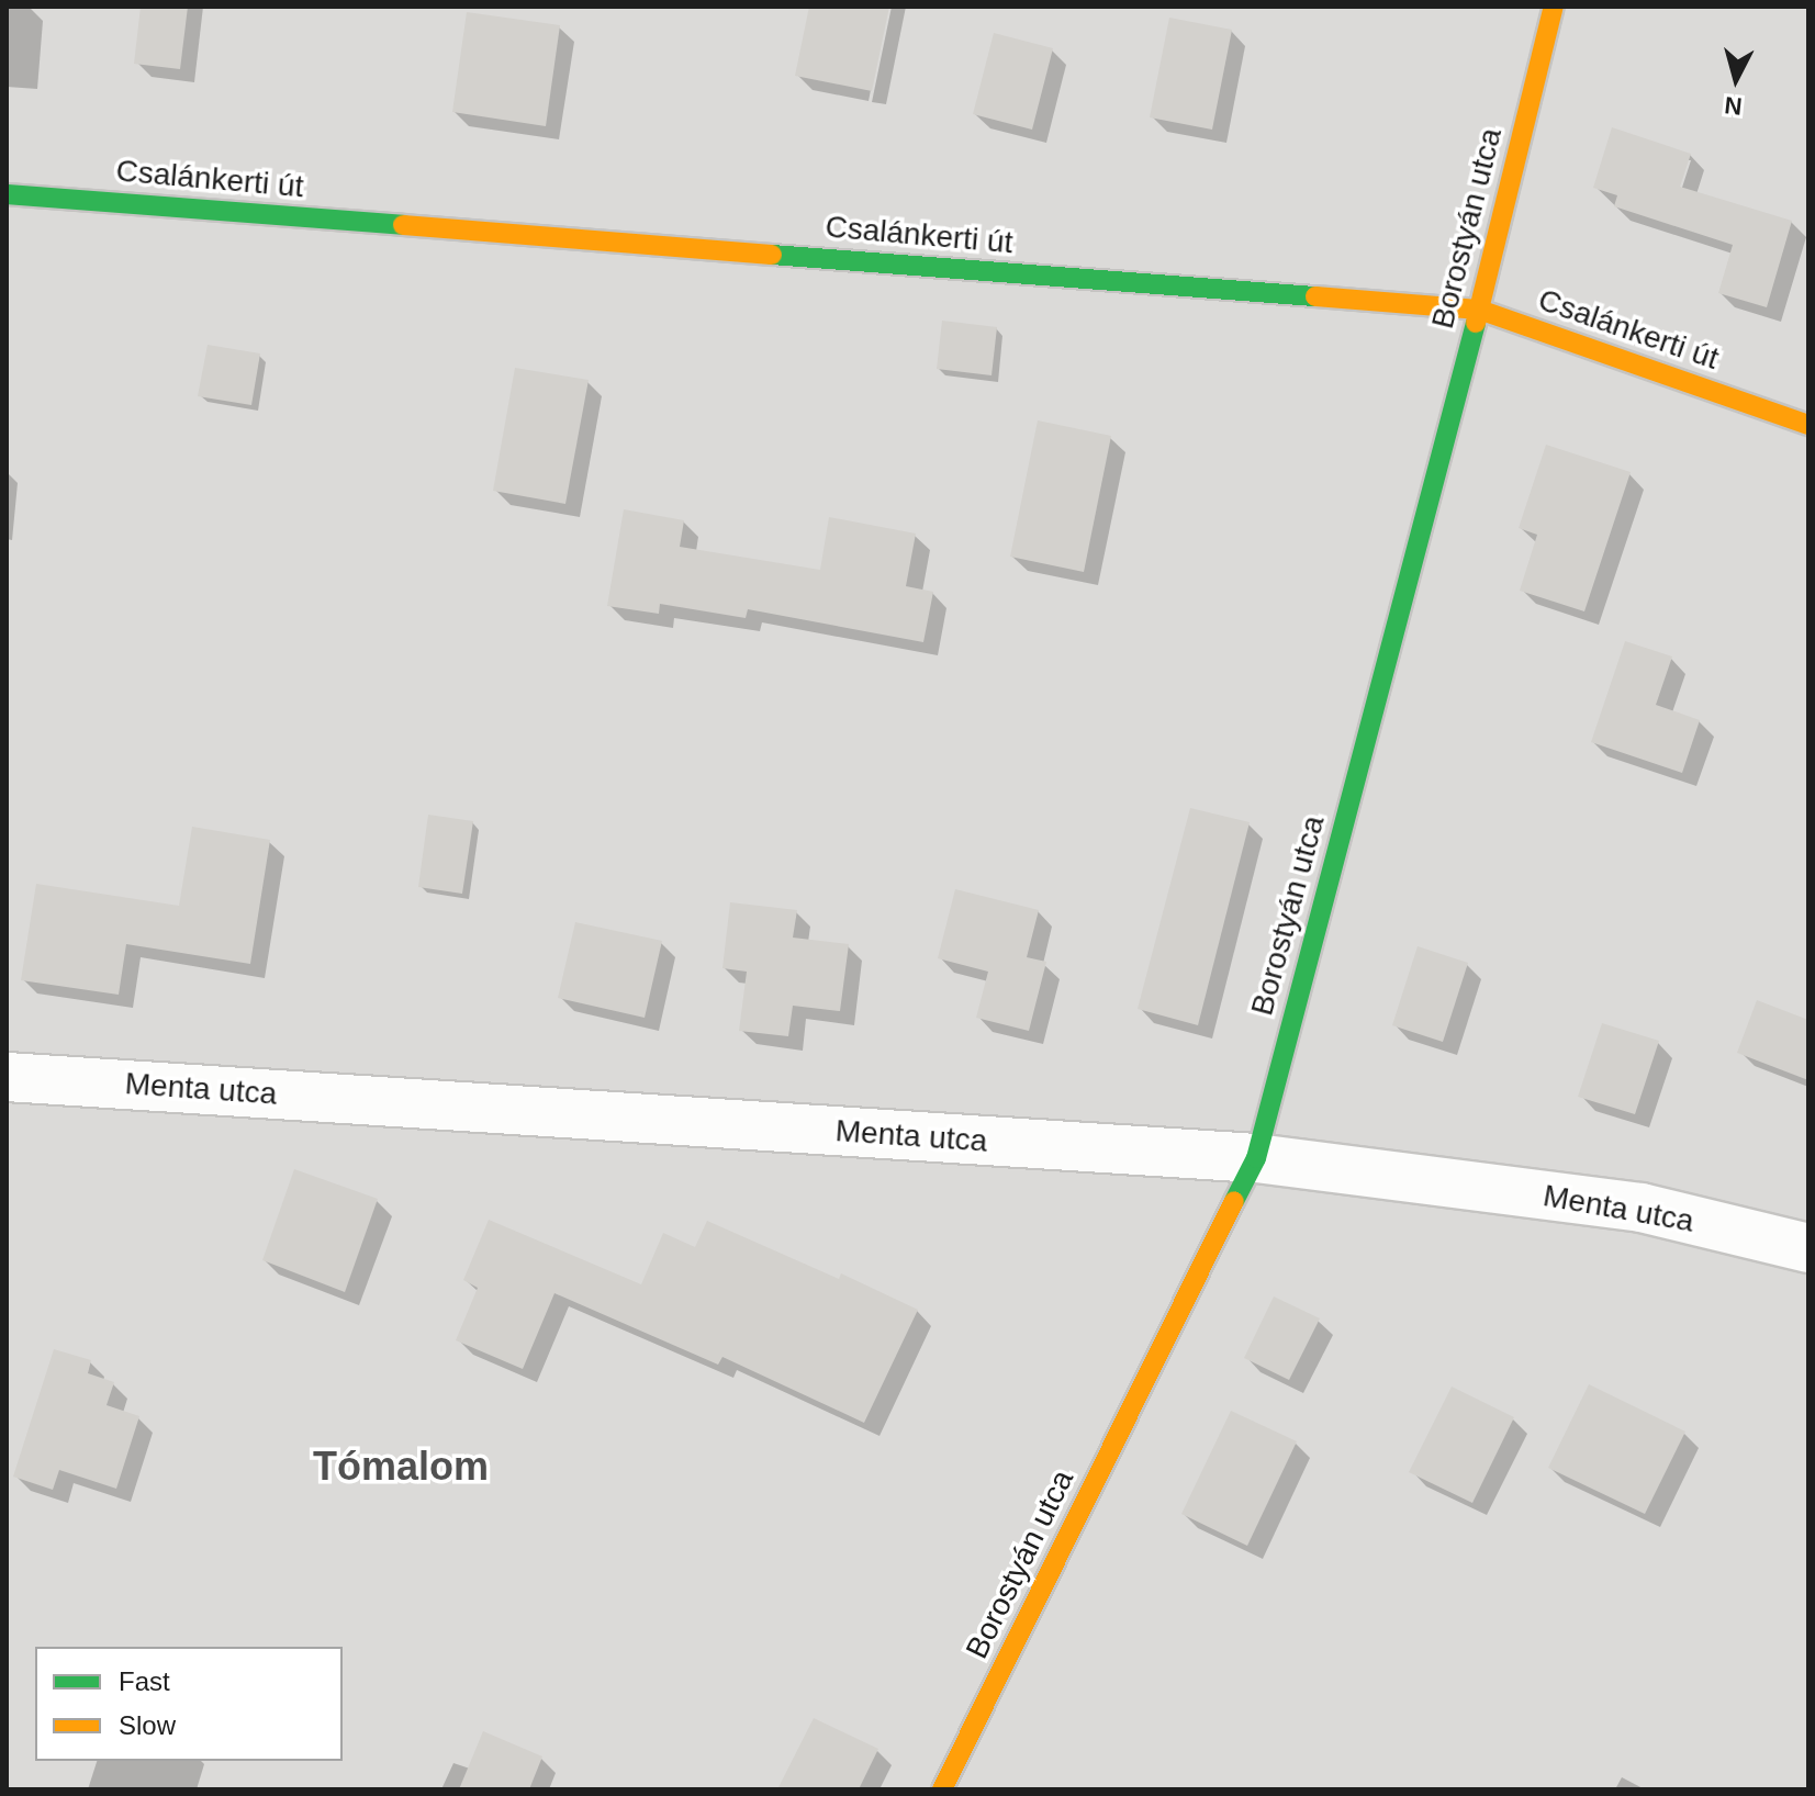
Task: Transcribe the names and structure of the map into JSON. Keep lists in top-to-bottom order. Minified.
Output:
{"streets":{"street":["Csalánkerti út","Borostyán utca","Menta utca"]},"crossings":[["Csalánkerti út","Borostyán utca"],["Borostyán utca","Menta utca"]],"districts":["Tómalom"],"legend":["Fast","Slow"],"north":"bottom"}
